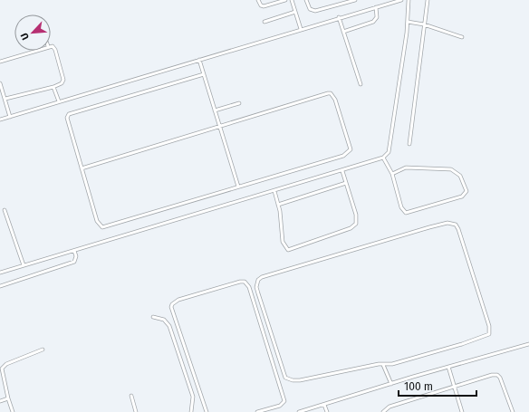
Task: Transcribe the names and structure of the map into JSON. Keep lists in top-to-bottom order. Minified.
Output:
{"scale_bar":"100 m","north":"bottom left"}
